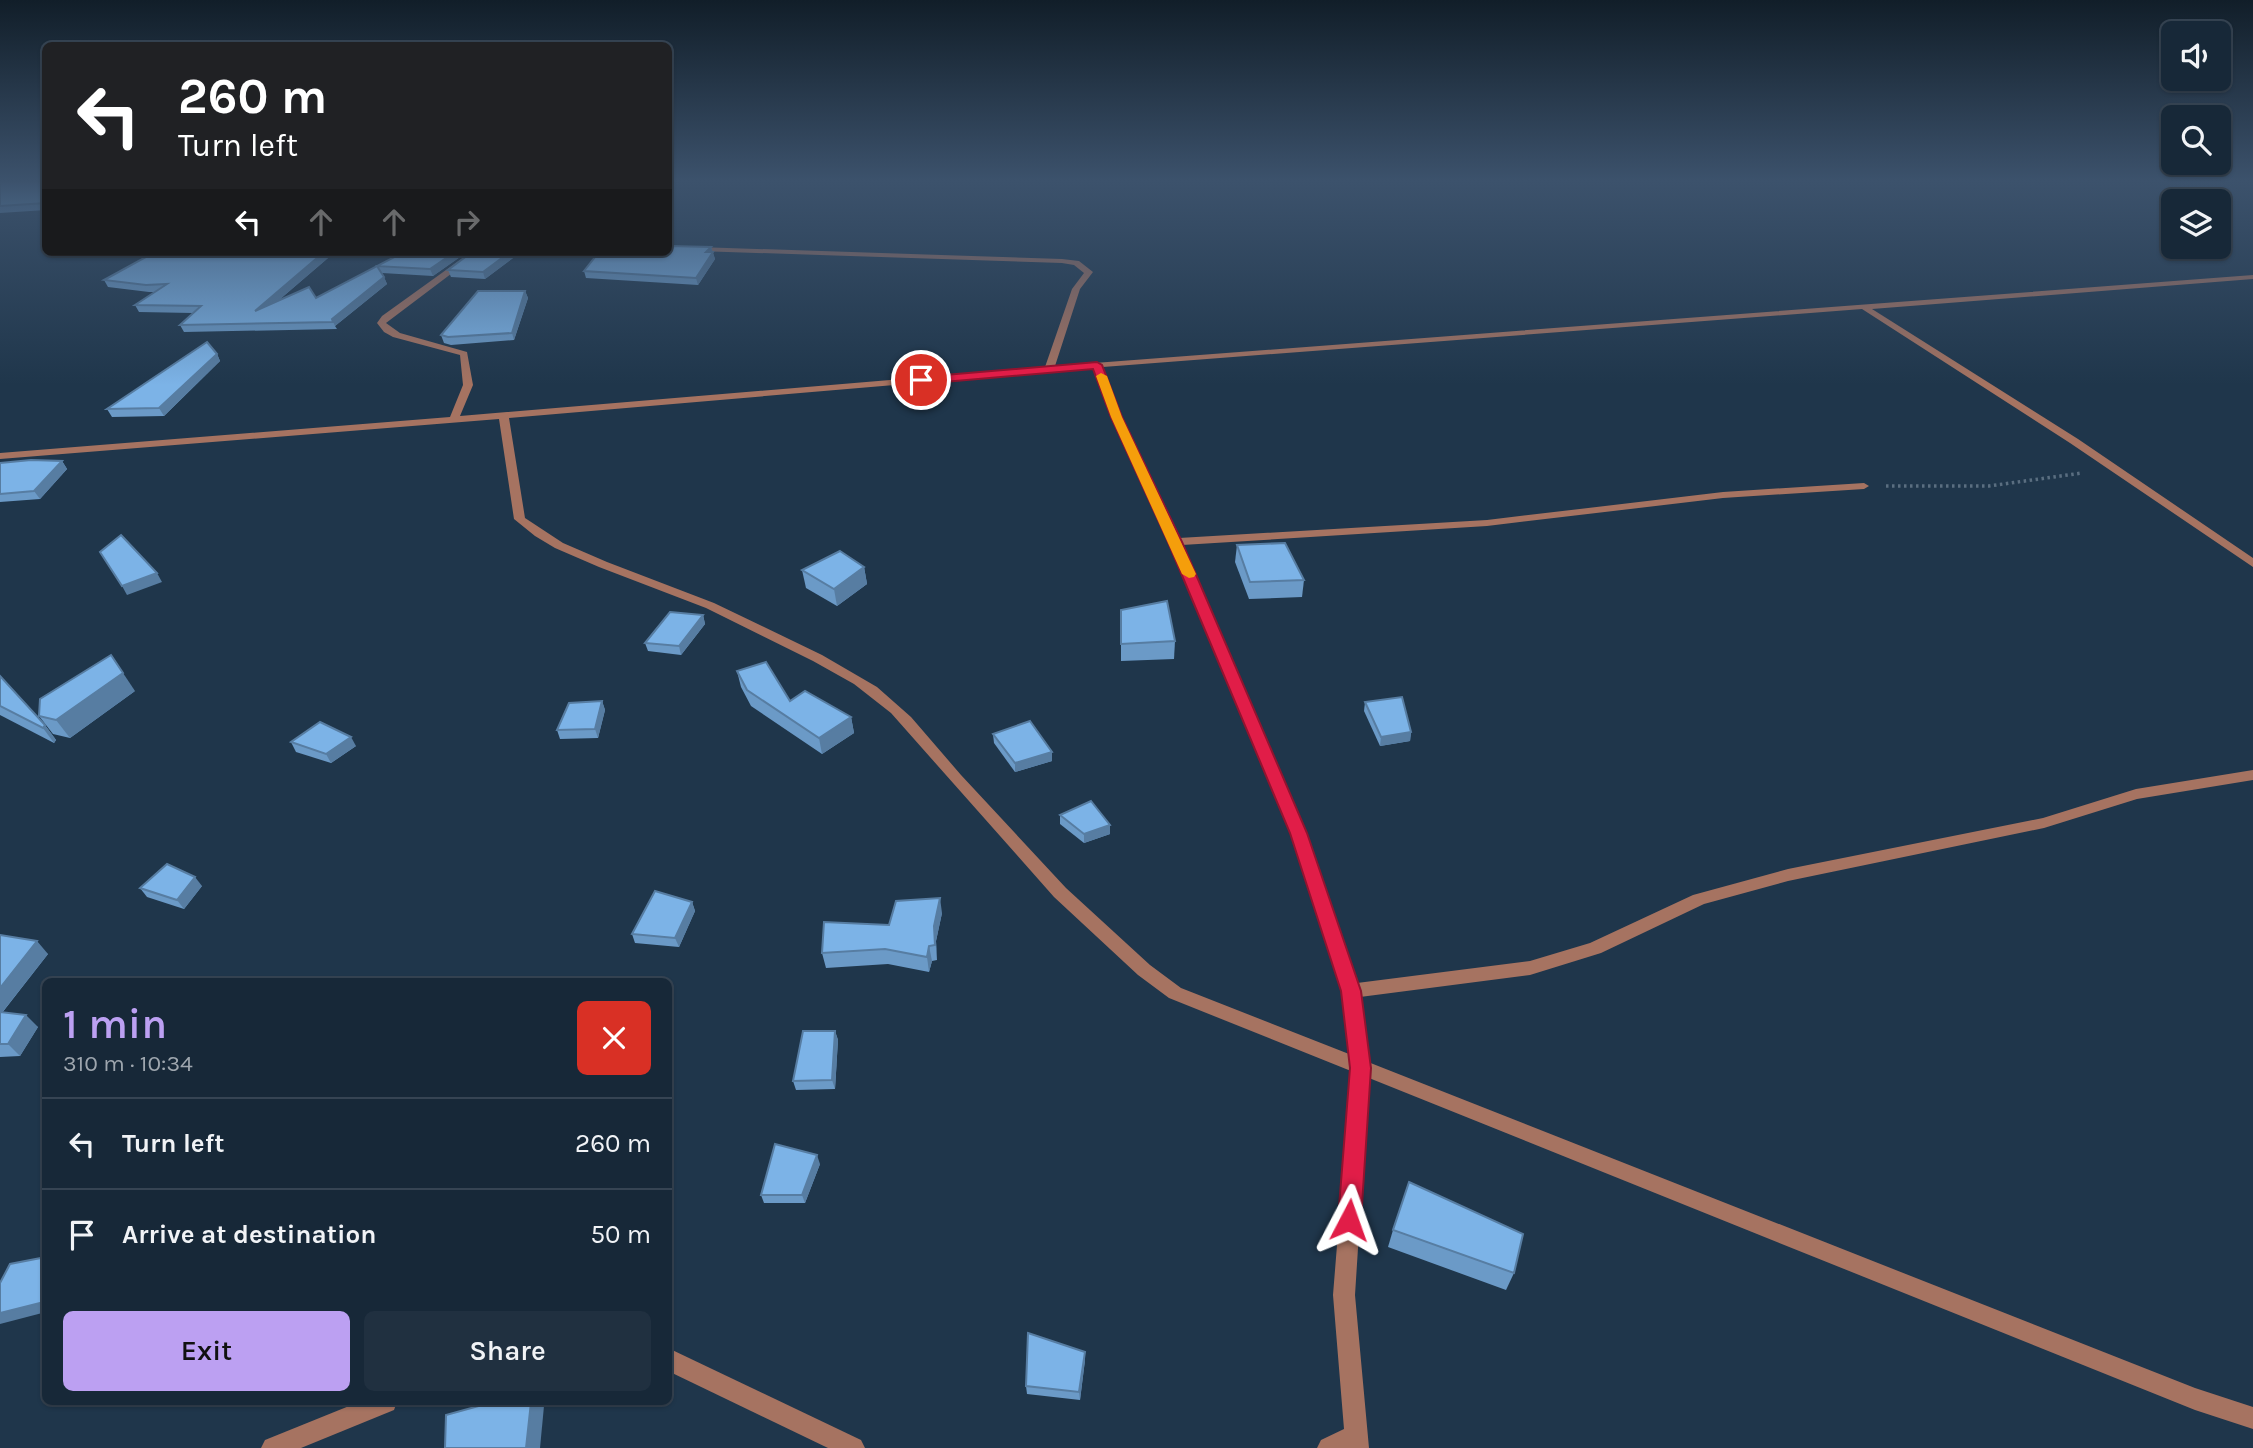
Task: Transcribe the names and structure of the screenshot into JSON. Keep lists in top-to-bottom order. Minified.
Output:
{"page":{"turn":["260 m","Turn left"],"heading":["1 min","310 m · 10:34"],"list":[{"name":"Turn left","value":"260 m"},{"name":"Arrive at destination","value":"50 m"}],"buttons":["Exit","Share"]}}
